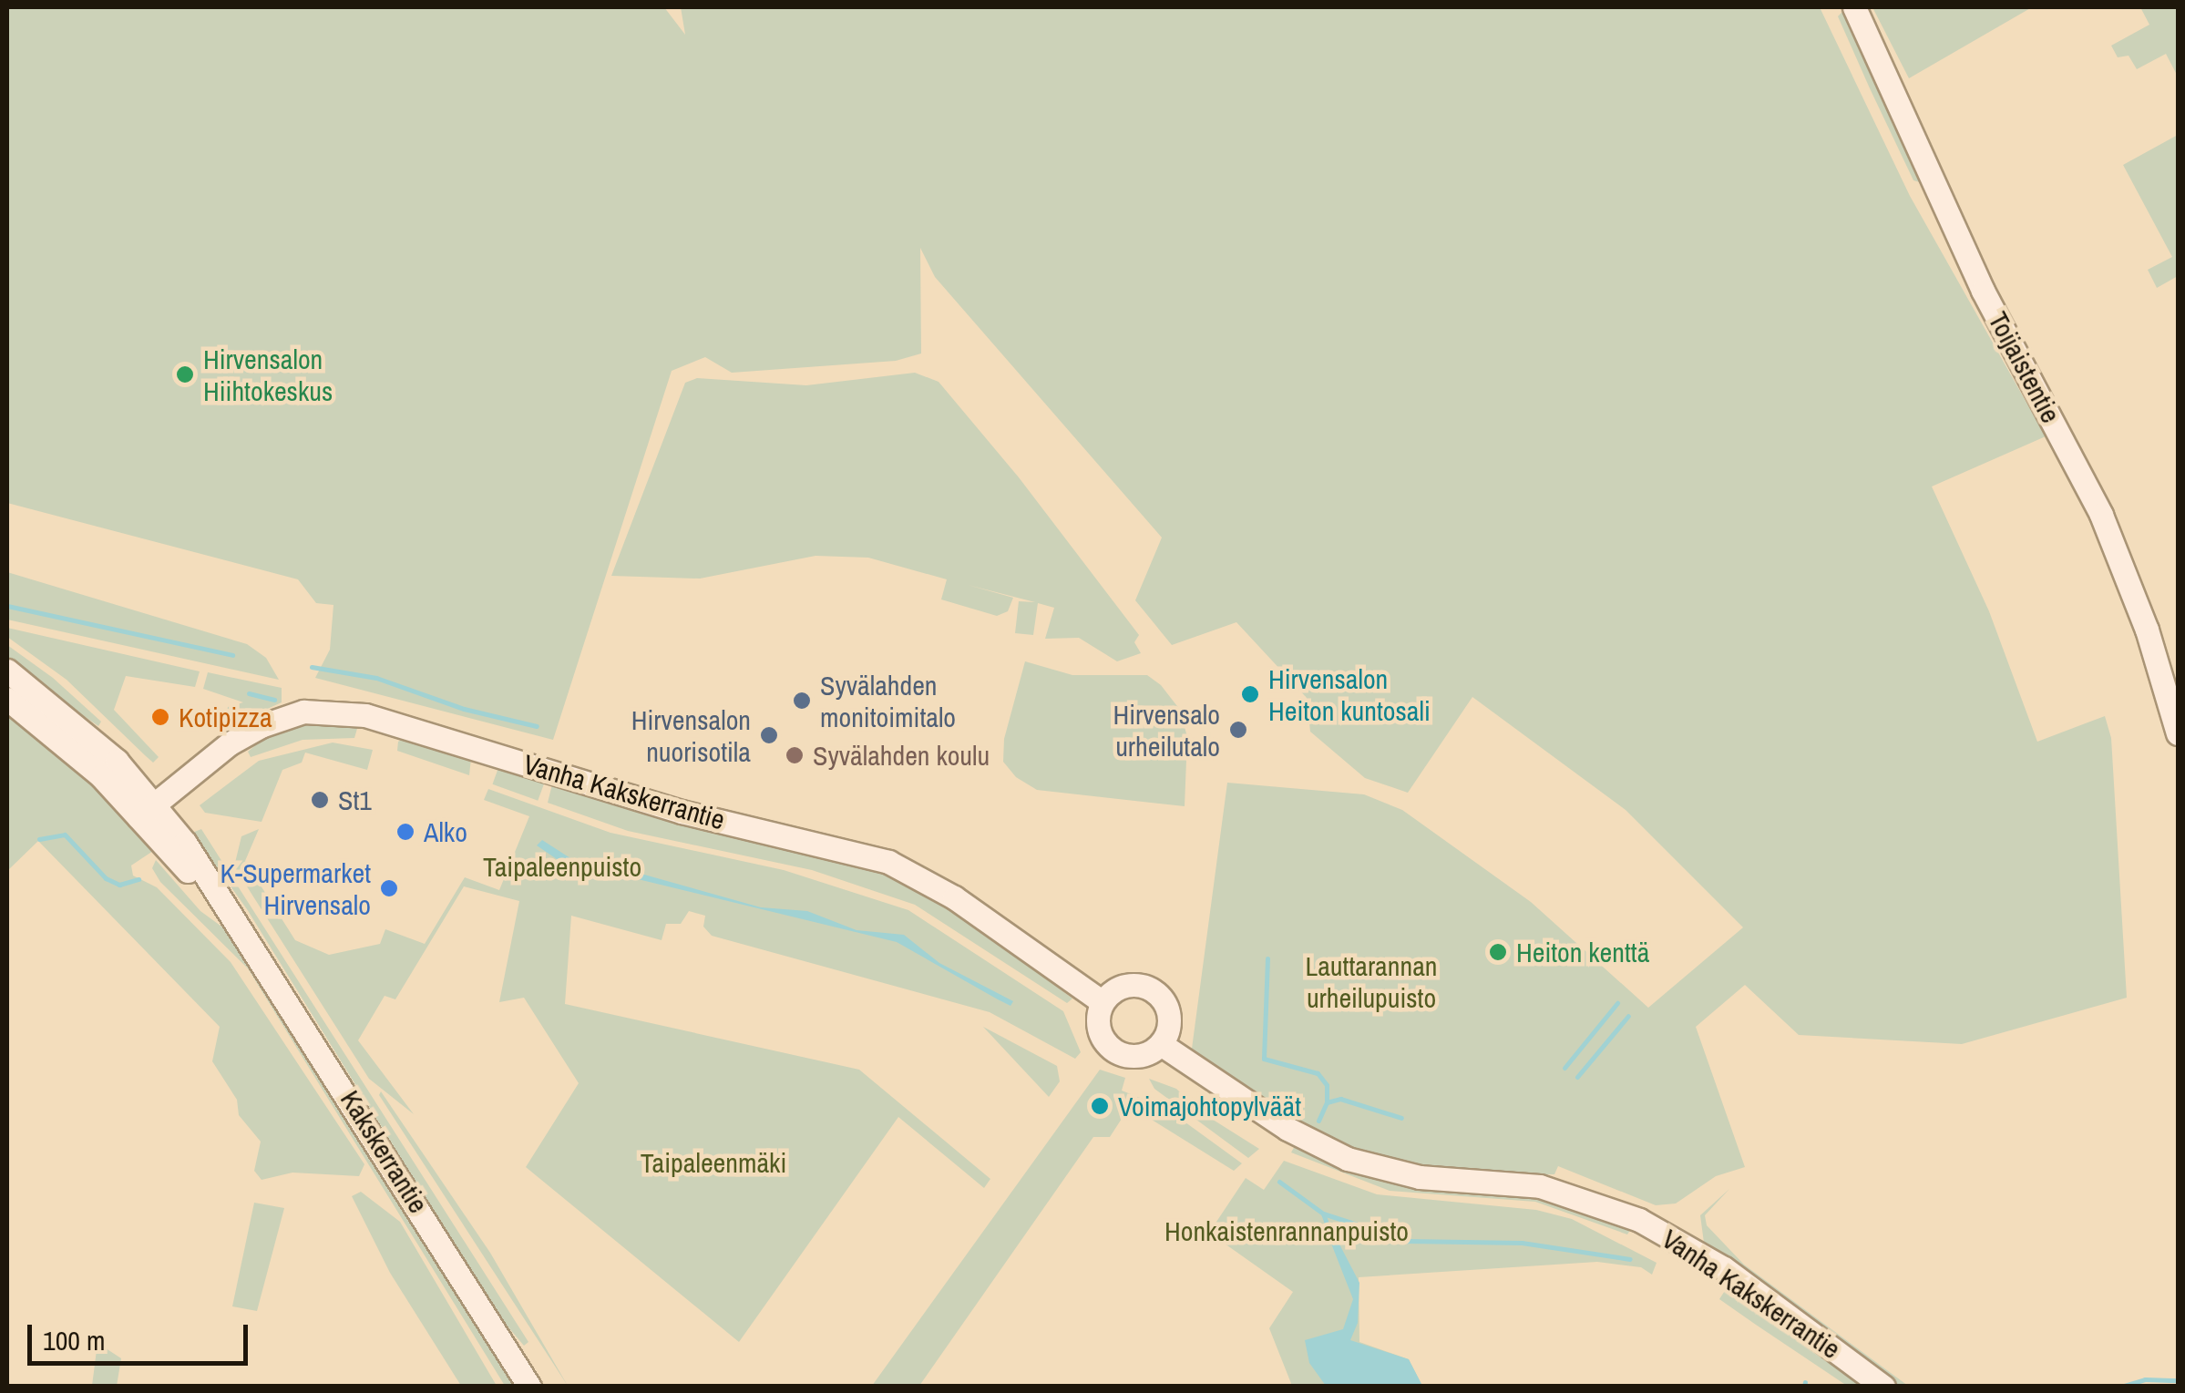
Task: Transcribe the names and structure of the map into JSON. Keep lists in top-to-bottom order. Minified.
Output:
{"streets":{"street":["Toijaistentie","Vanha Kakskerrantie","Kakskerrantie"]},"crossings":[["Vanha Kakskerrantie","Kakskerrantie"]],"parks":["Taipaleenpuisto","Lauttarannan urheilupuisto","Taipaleenmäki","Honkaistenrannanpuisto"],"places":["Hirvensalon Hiihtokeskus","Hirvensalon Heiton kuntosali","Syvälahden monitoimitalo","Kotipizza","Hirvensalo urheilutalo","Hirvensalon nuorisotila","Syvälahden koulu","St1","Alko","K-Supermarket Hirvensalo","Heiton kenttä","Voimajohtopylväät"],"scale_bar":"100 m"}
